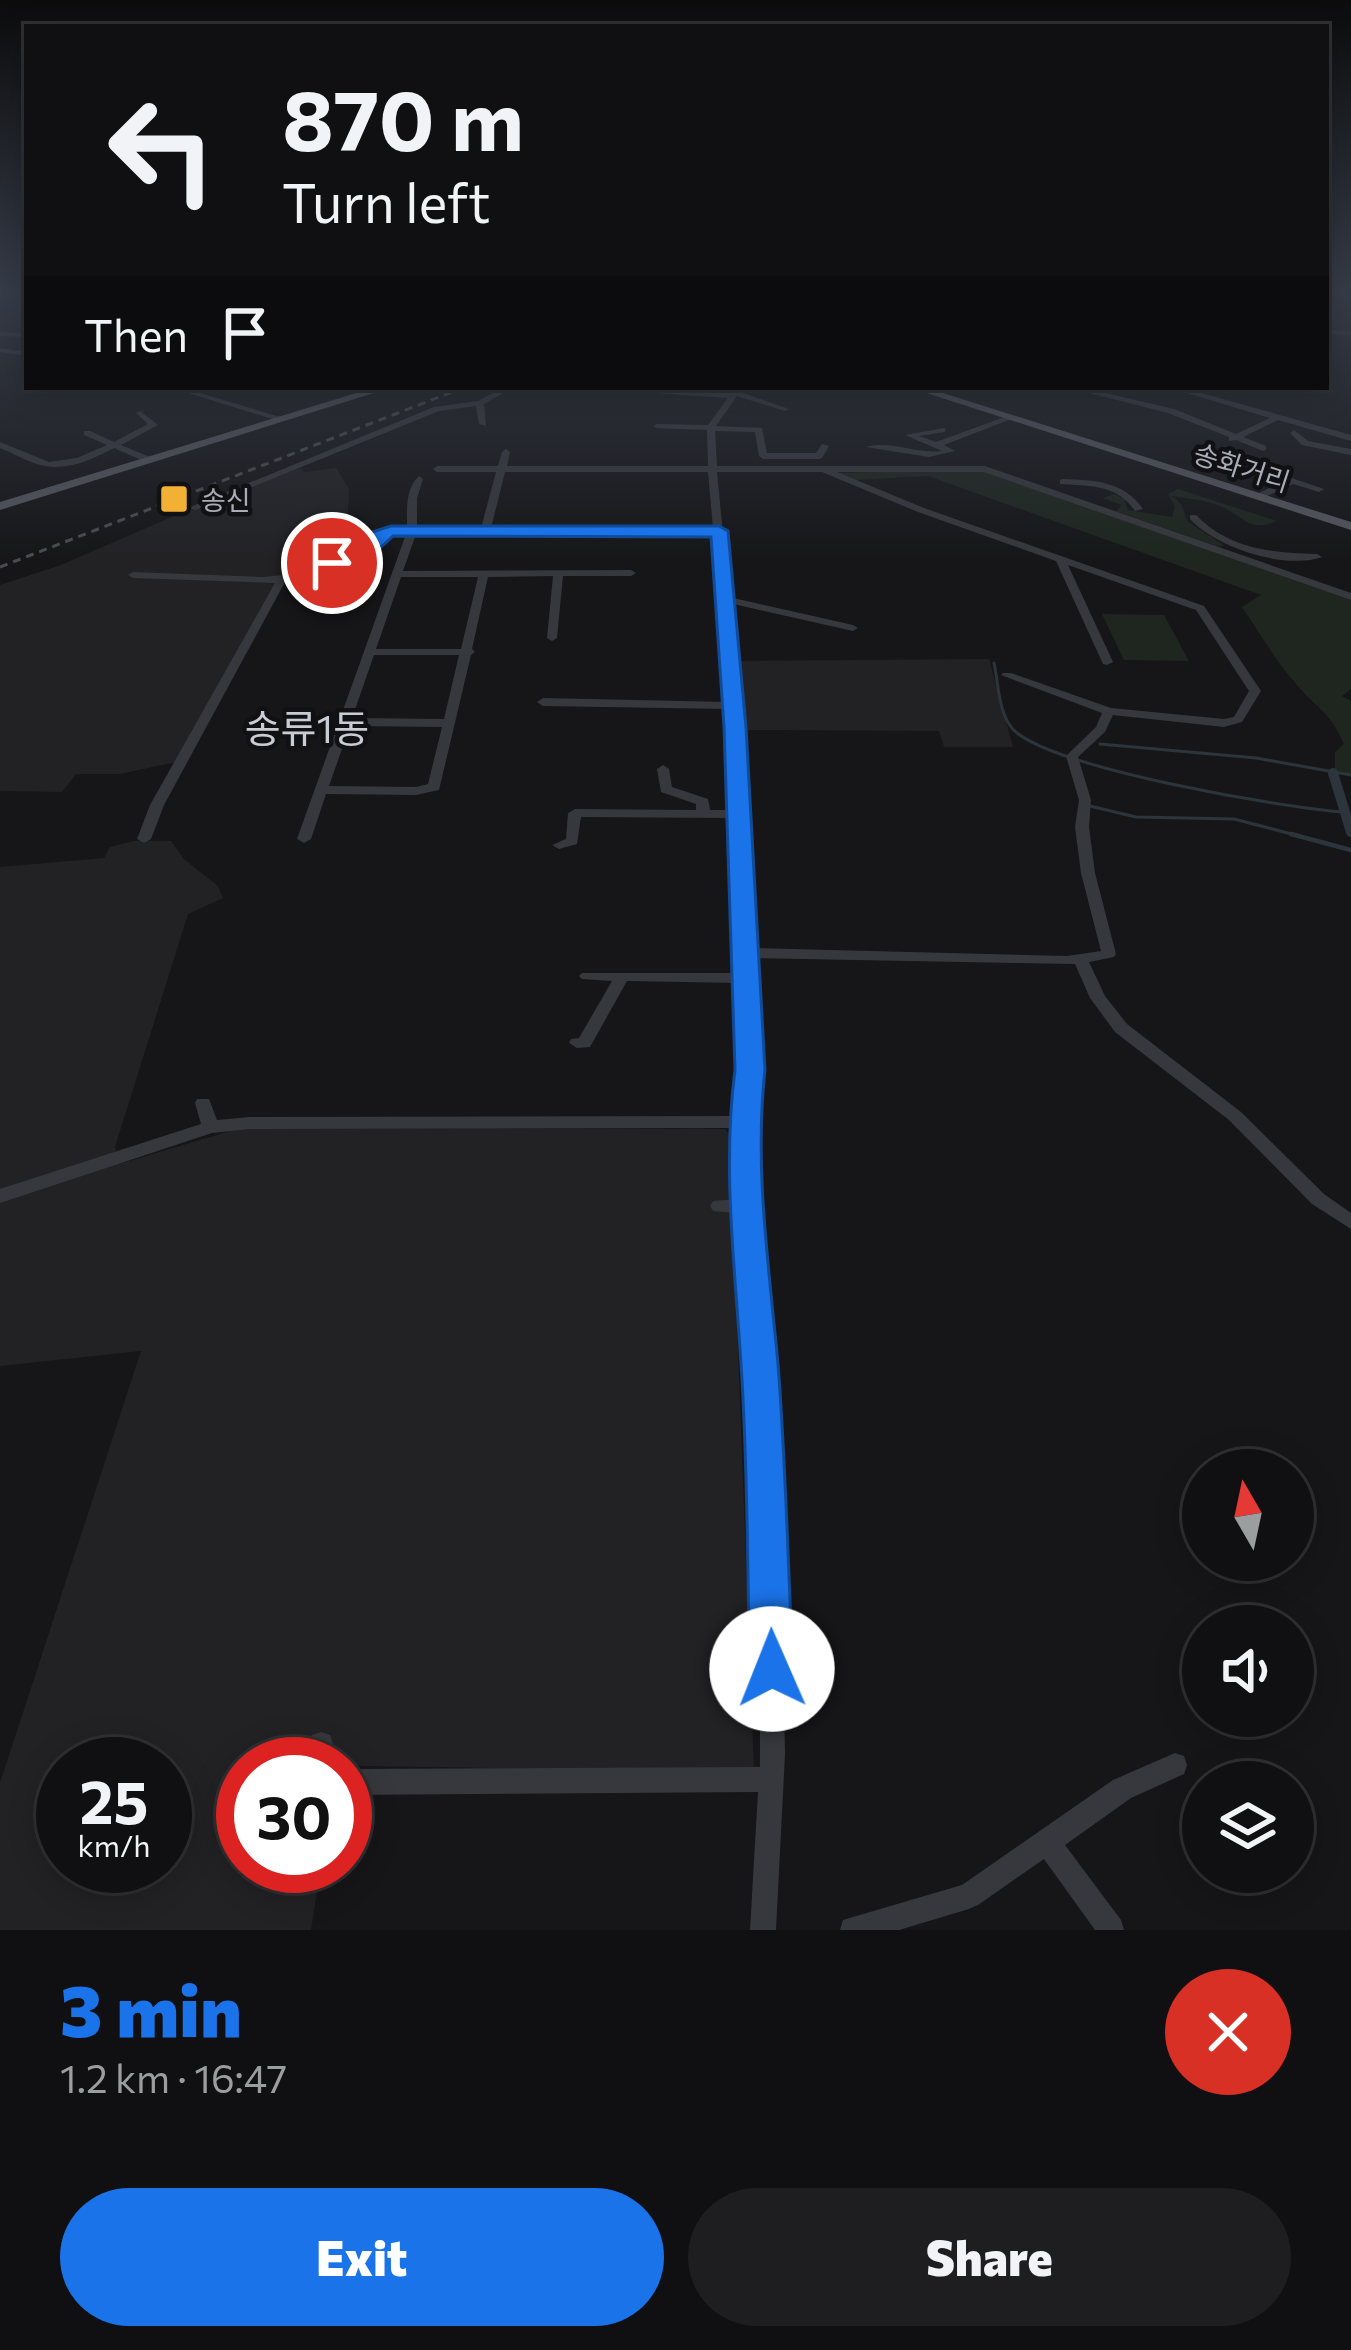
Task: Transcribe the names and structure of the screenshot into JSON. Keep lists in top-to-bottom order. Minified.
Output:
{"streets":{"main road":["송화거리"]},"districts":["송류1동"],"places":{"transit":["송신"]},"north":"top","page":{"turn":["870 m","Turn left"],"then":"Then","speed":"25 km/h","limit":"30","heading":["3 min","1.2 km · 16:47"],"buttons":["Exit","Share"]}}
